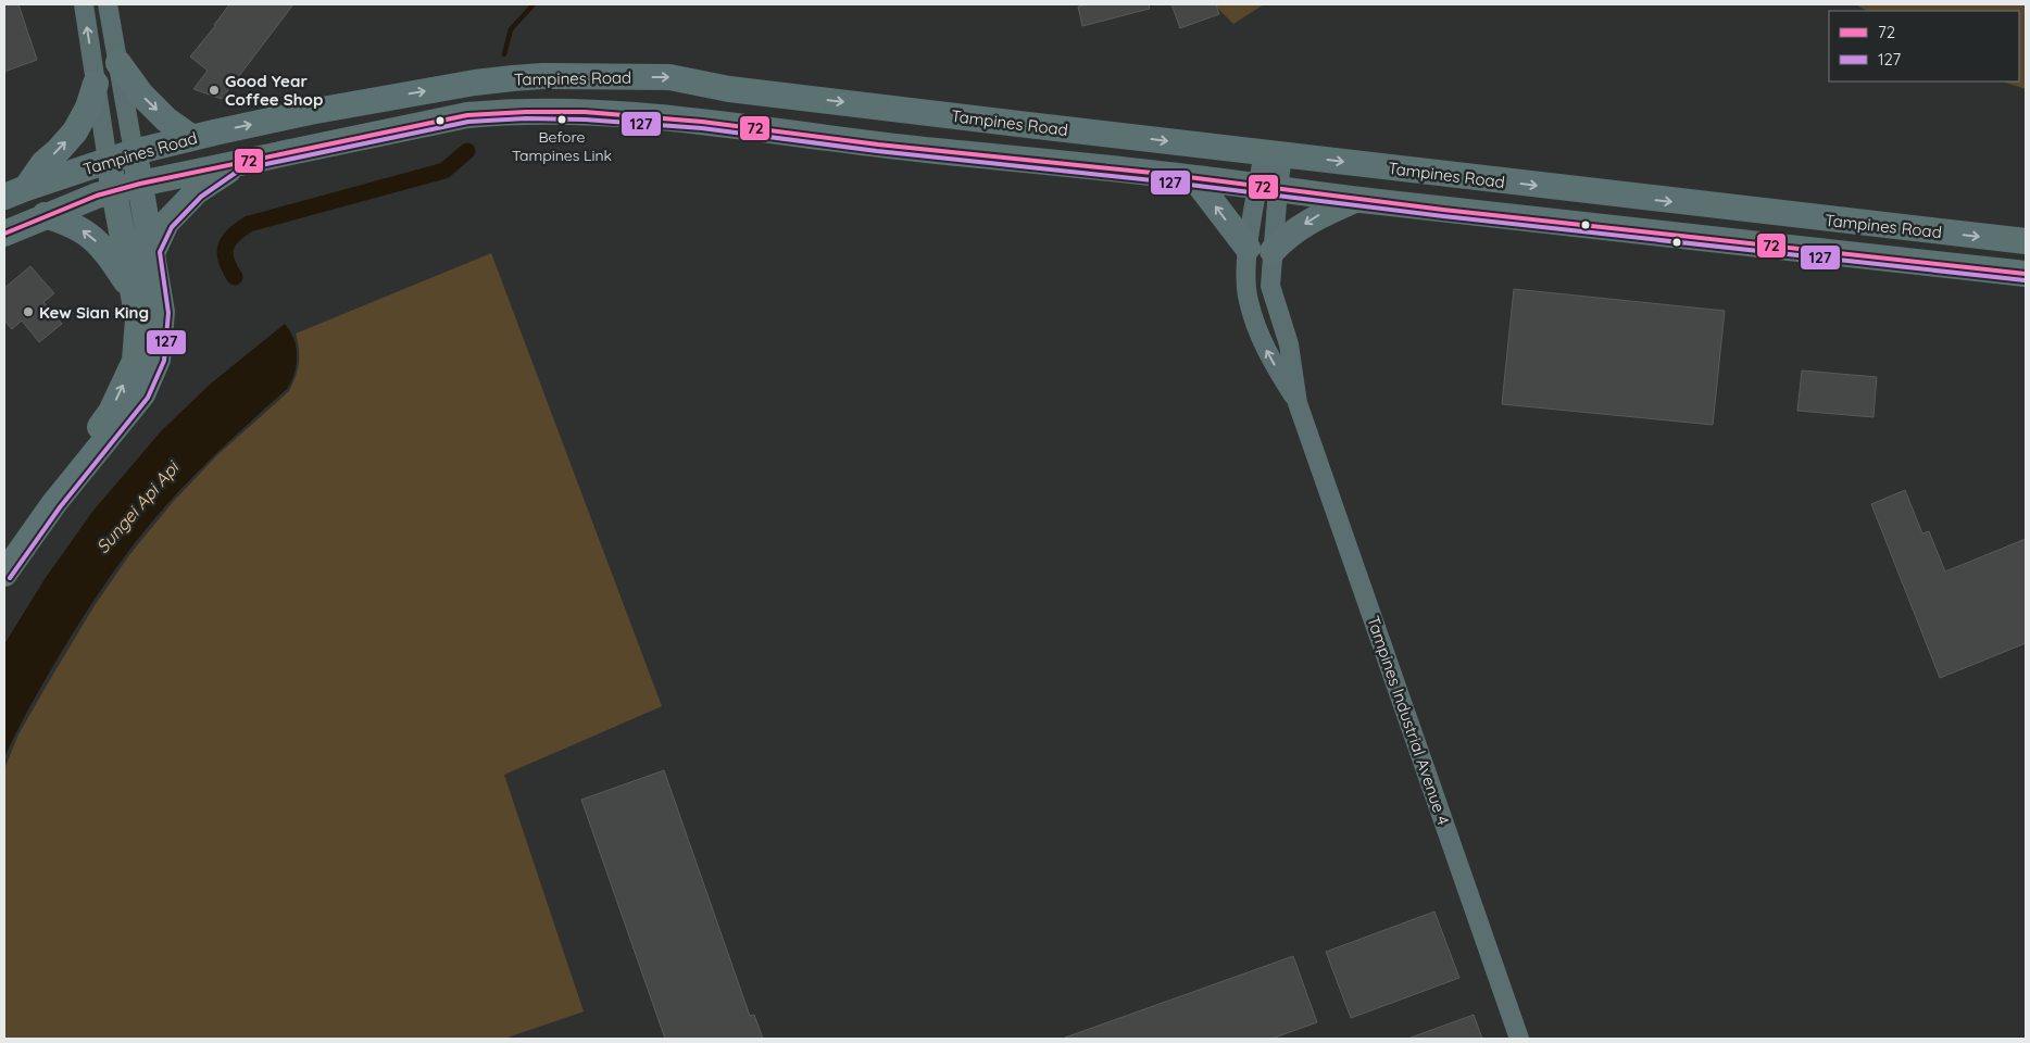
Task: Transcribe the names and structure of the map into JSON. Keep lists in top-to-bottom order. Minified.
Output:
{"streets":{"main road":["Tampines Road"],"street":["Tampines Industrial Avenue 4"]},"crossings":[["Tampines Road","Tampines Industrial Avenue 4"]],"water":["Sungei Api Api"],"places":["Good Year Coffee Shop","Before Tampines Link","Kew Sian King"],"lines":["transit line 72","transit line 127"],"legend":["72","127"]}
